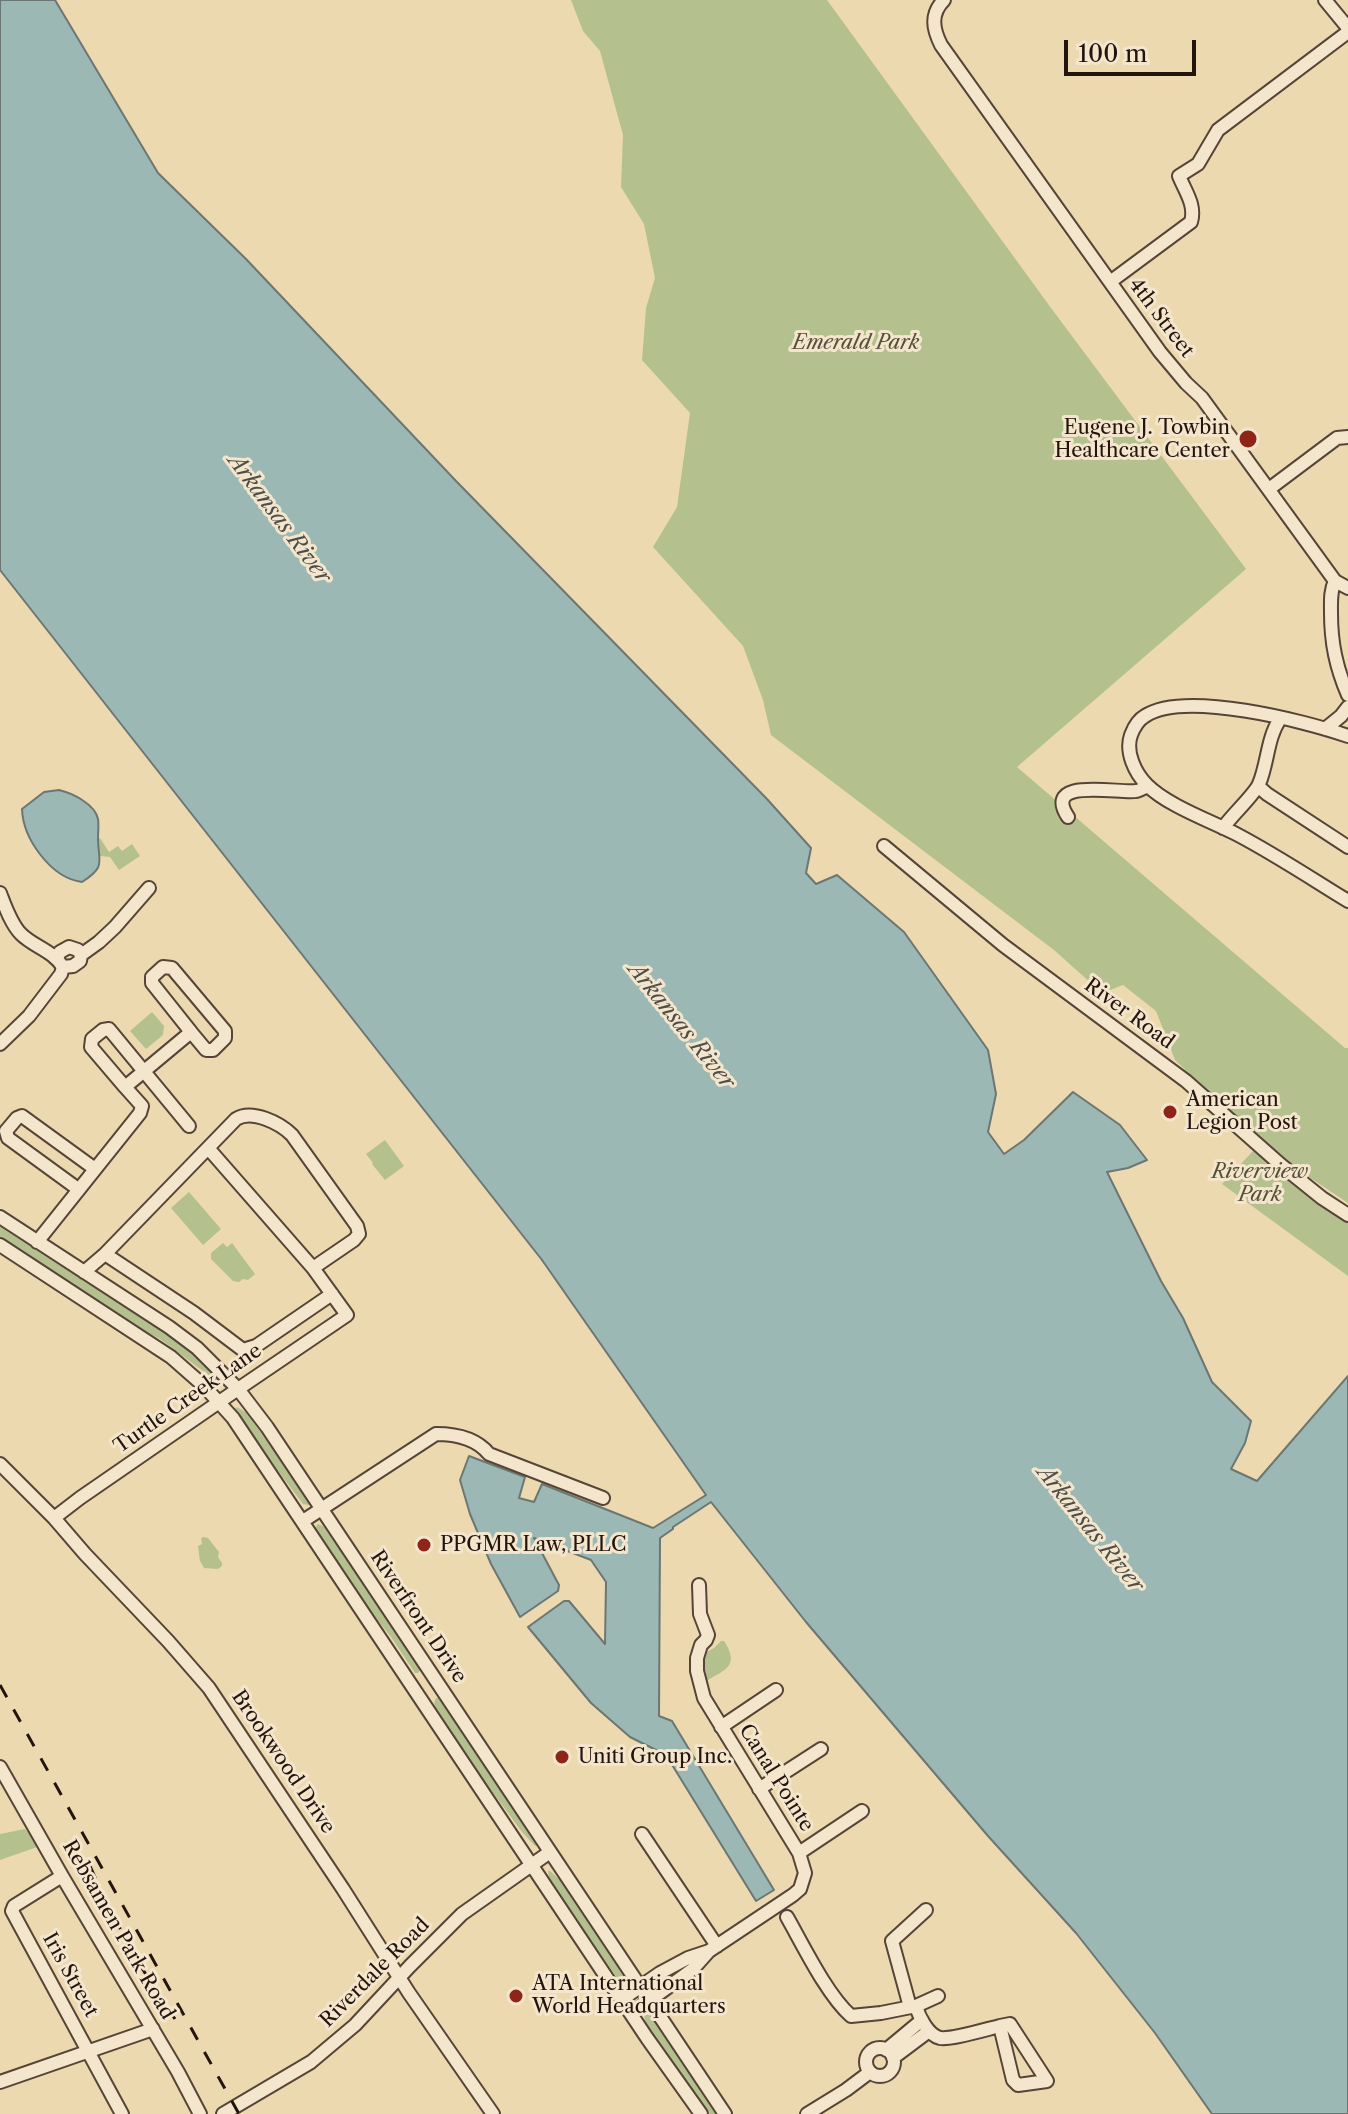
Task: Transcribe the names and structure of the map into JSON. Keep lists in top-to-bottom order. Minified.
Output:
{"streets":{"street":["4th Street","River Road","Turtle Creek Lane","Riverfront Drive","Brookwood Drive","Canal Pointe","Rebsamen Park Road","Riverdale Road","Iris Street"]},"crossings":[["Turtle Creek Lane","Riverfront Drive"],["Turtle Creek Lane","Brookwood Drive"],["Riverfront Drive","Canal Pointe"],["Riverfront Drive","Riverdale Road"],["Brookwood Drive","Riverdale Road"],["Rebsamen Park Road","Iris Street"]],"water":["Arkansas River"],"parks":["Emerald Park","Riverview Park"],"places":["Eugene J. Towbin Healthcare Center","American Legion Post","PPGMR Law, PLLC","Uniti Group Inc.","ATA International World Headquarters"],"scale_bar":"100 m"}
